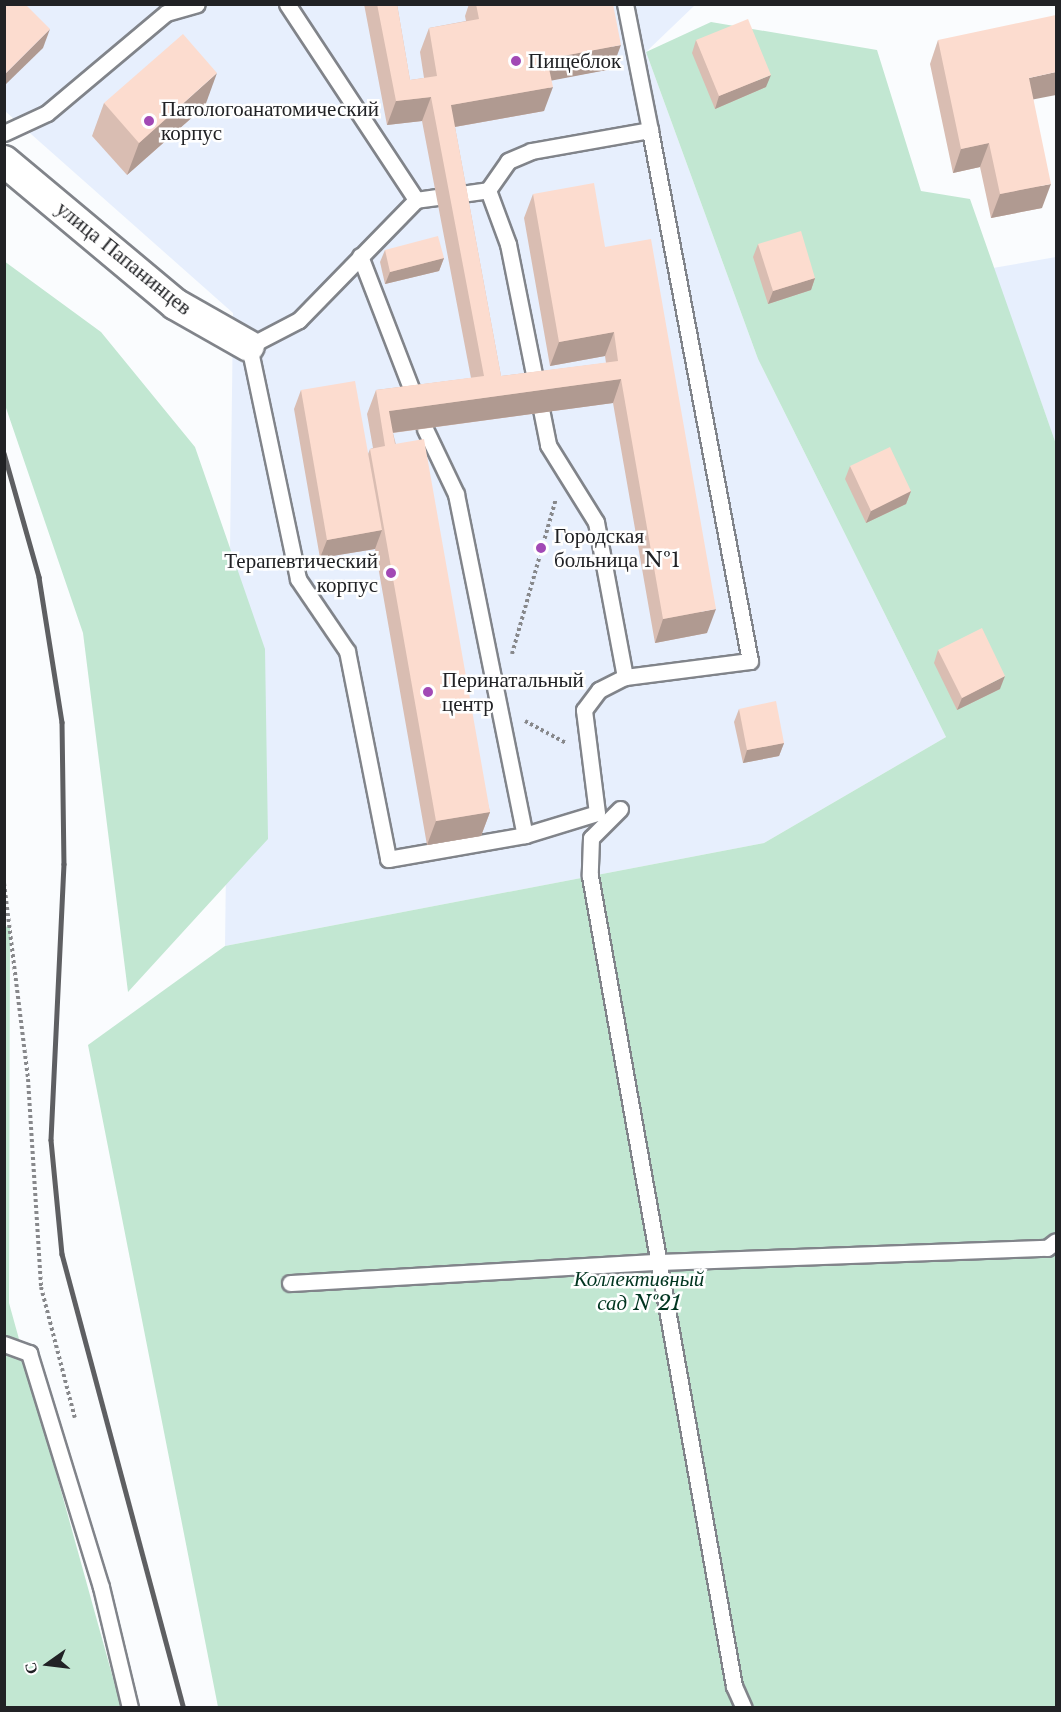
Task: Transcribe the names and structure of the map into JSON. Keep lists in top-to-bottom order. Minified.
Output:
{"streets":{"street":["улица Папанинцев"]},"parks":["Коллективный сад №21"],"places":["Пищеблок","Патологоанатомический корпус","Городская больница №1","Терапевтический корпус","Перинатальный центр"],"north":"left"}
